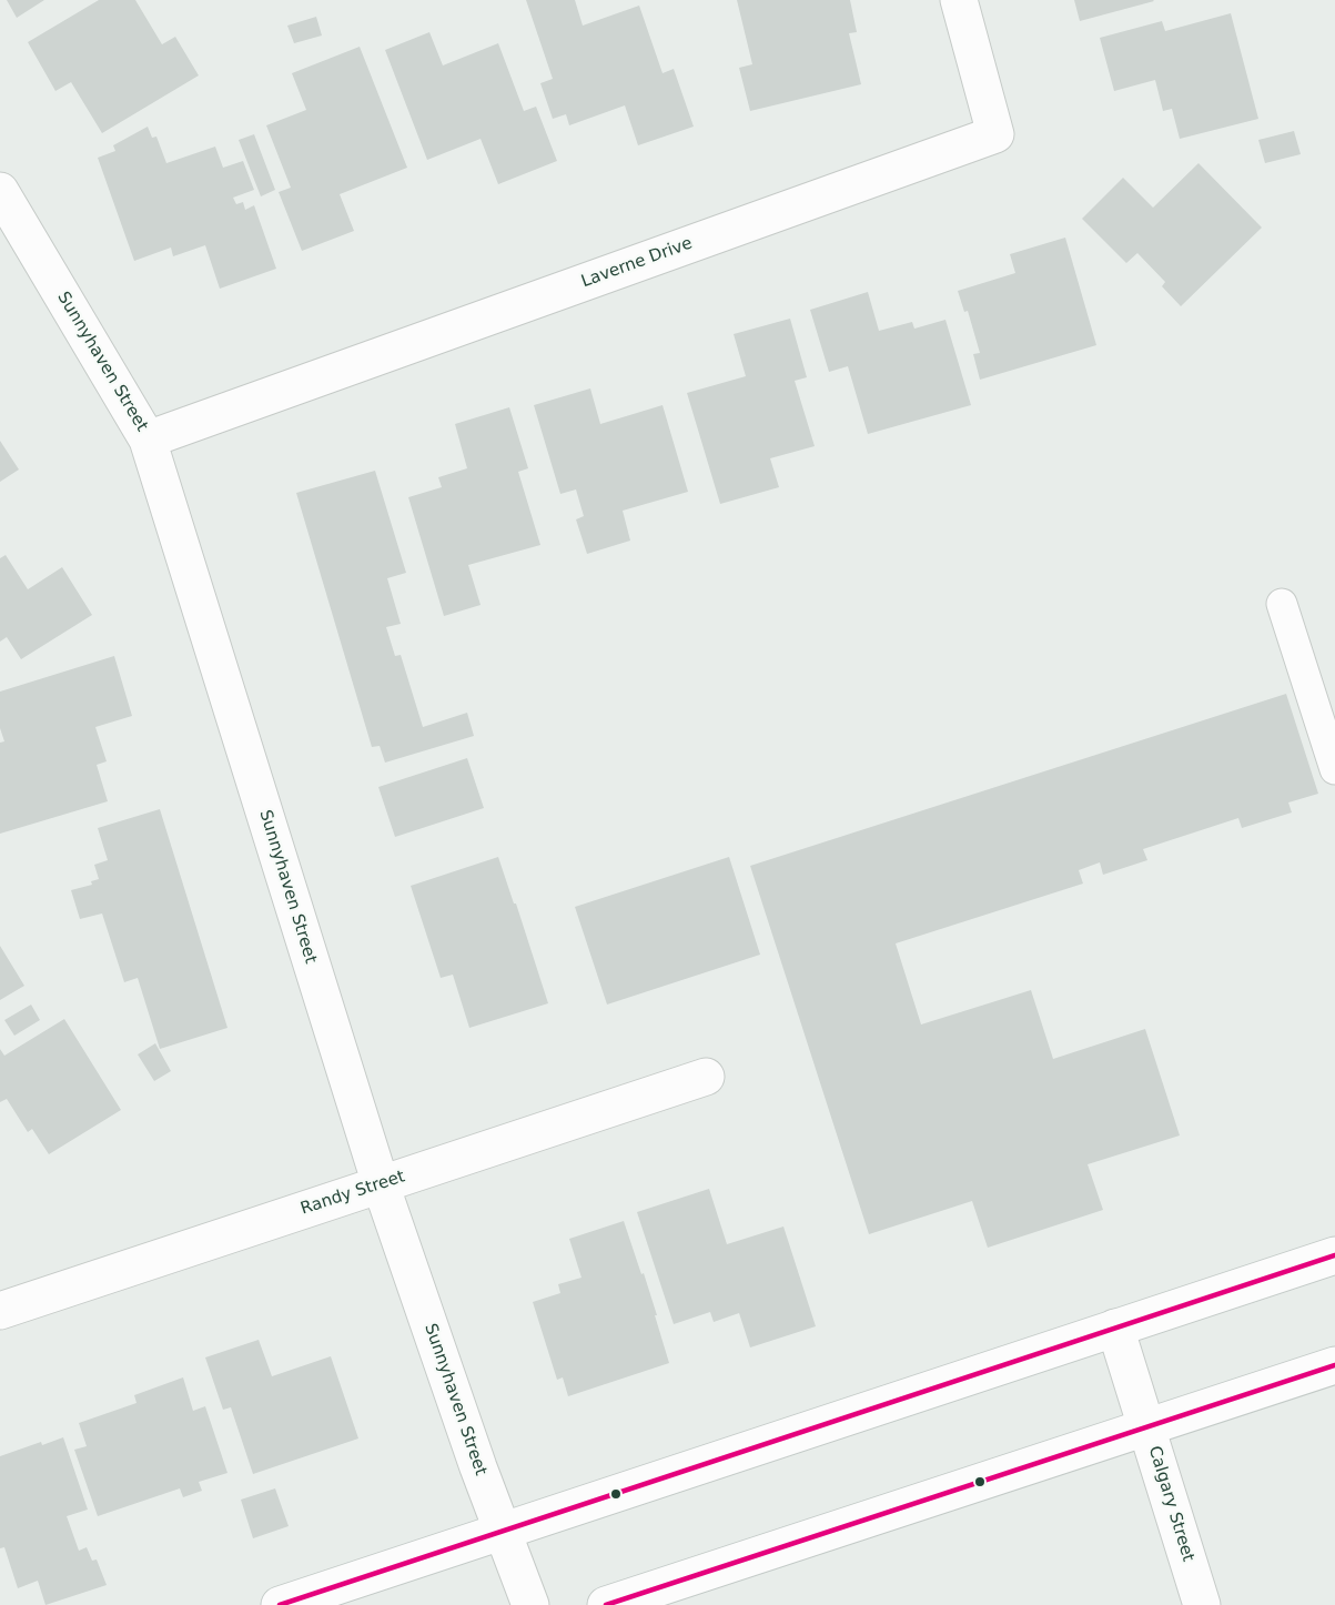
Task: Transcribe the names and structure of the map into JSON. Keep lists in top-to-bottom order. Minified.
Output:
{"streets":{"street":["Laverne Drive","Sunnyhaven Street","Randy Street","Calgary Street"]},"crossings":[["Laverne Drive","Sunnyhaven Street"],["Sunnyhaven Street","Randy Street"]]}
